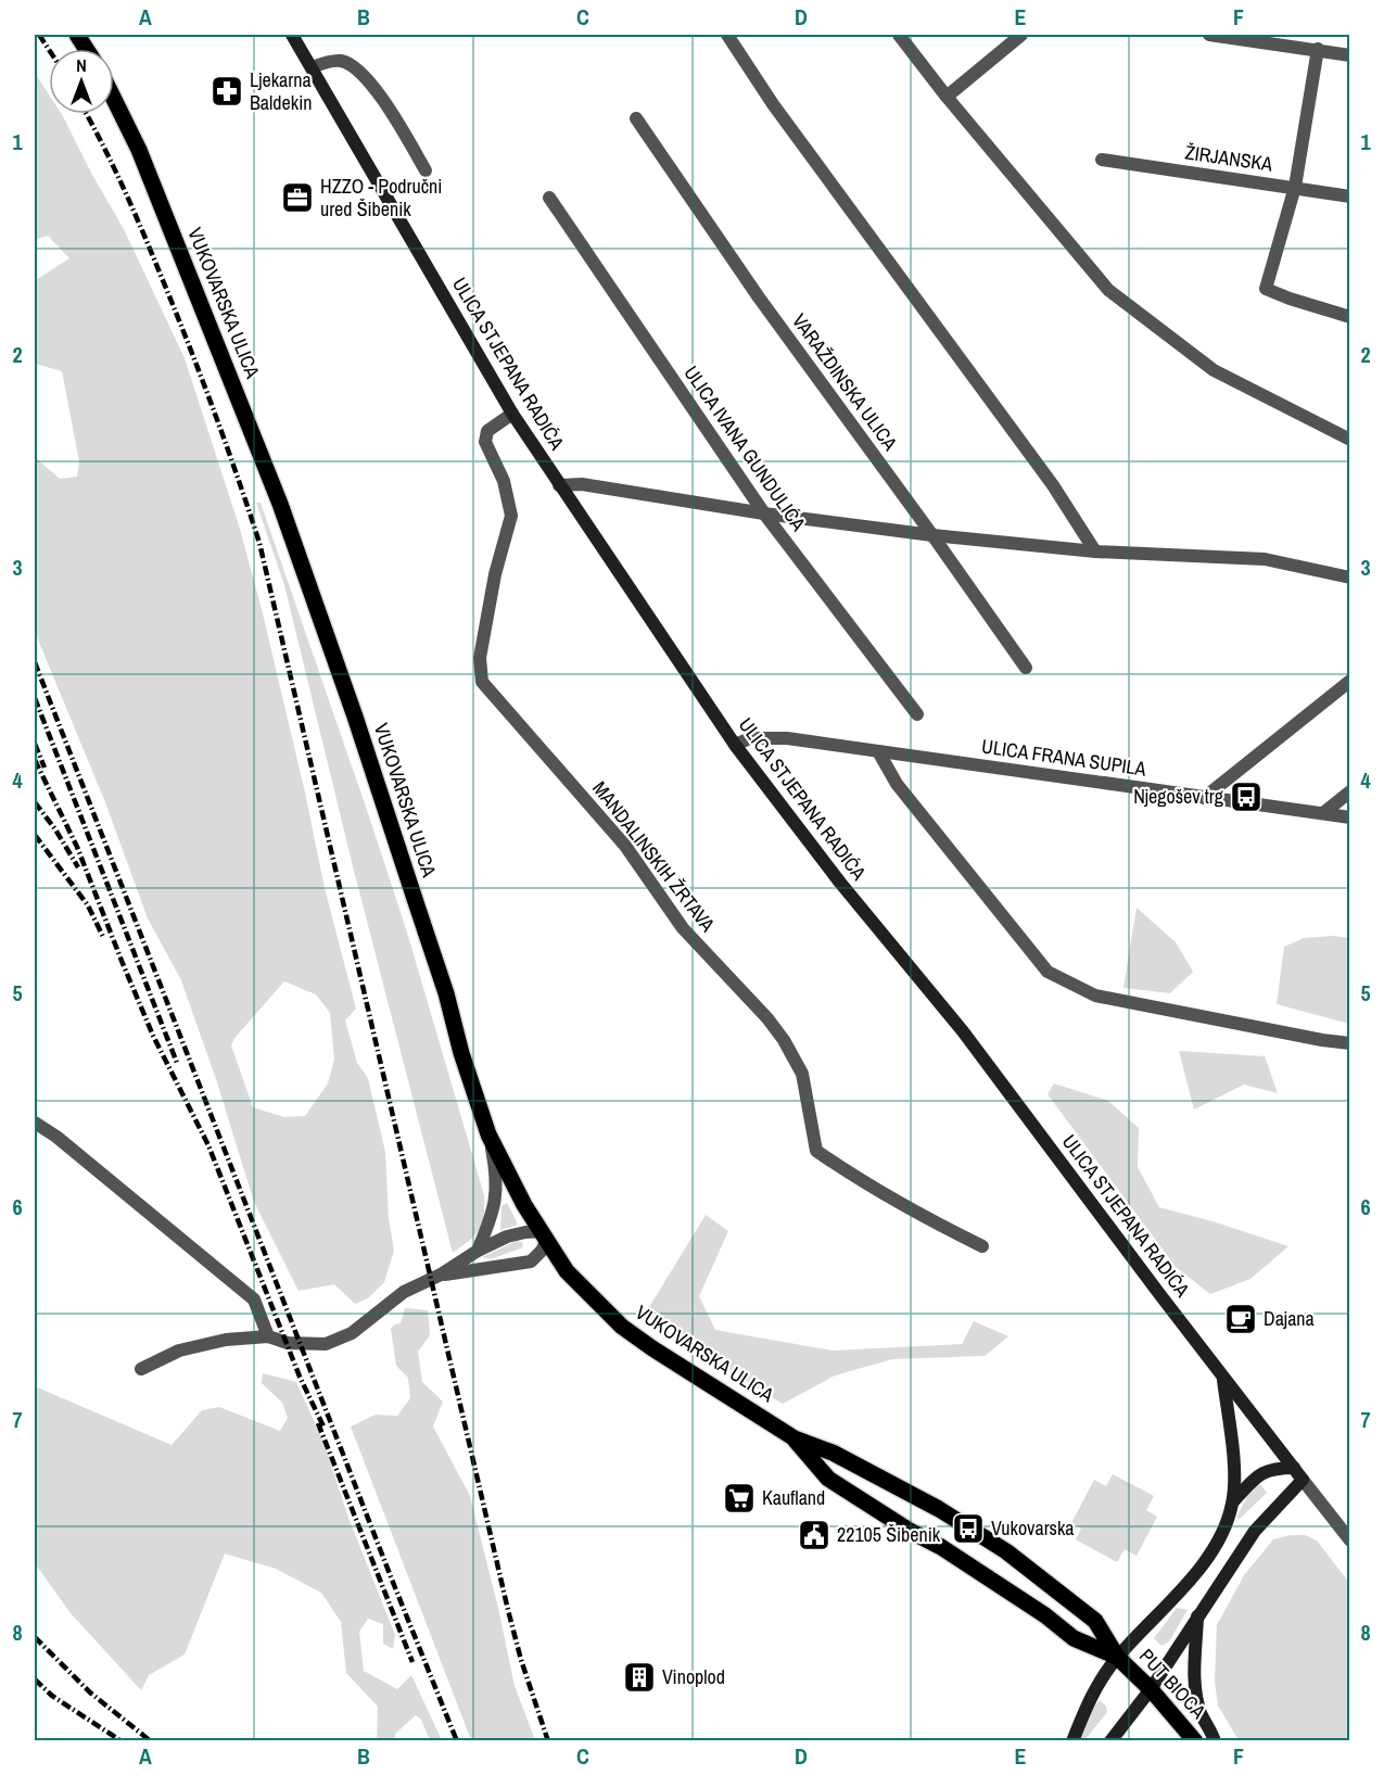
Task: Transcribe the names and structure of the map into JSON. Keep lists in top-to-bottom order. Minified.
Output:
{"streets":{"main road":["VUKOVARSKA ULICA","ULICA STJEPANA RADIĆA","PUT BIOCA"],"street":["ŽIRJANSKA","VARAŽDINSKA ULICA","ULICA IVANA GUNDULIĆA","ULICA FRANA SUPILA","MANDALINSKIH ŽRTAVA"]},"crossings":[["VUKOVARSKA ULICA","PUT BIOCA"],["ULICA STJEPANA RADIĆA","ULICA FRANA SUPILA"],["ULICA STJEPANA RADIĆA","MANDALINSKIH ŽRTAVA"]],"places":{"pharmacy":["Ljekarna Baldekin"],"office":["HZZO - Područni ured Šibenik"],"bus stop":["Njegošev trg","Vukovarska"],"cafe":["Dajana"],"supermarket":["Kaufland"],"public building":["22105 Šibenik"],"building":["Vinoplod"]},"north":"top","grid":{"columns":["A","B","C","D","E","F"],"rows":["1","2","3","4","5","6","7","8"]}}
